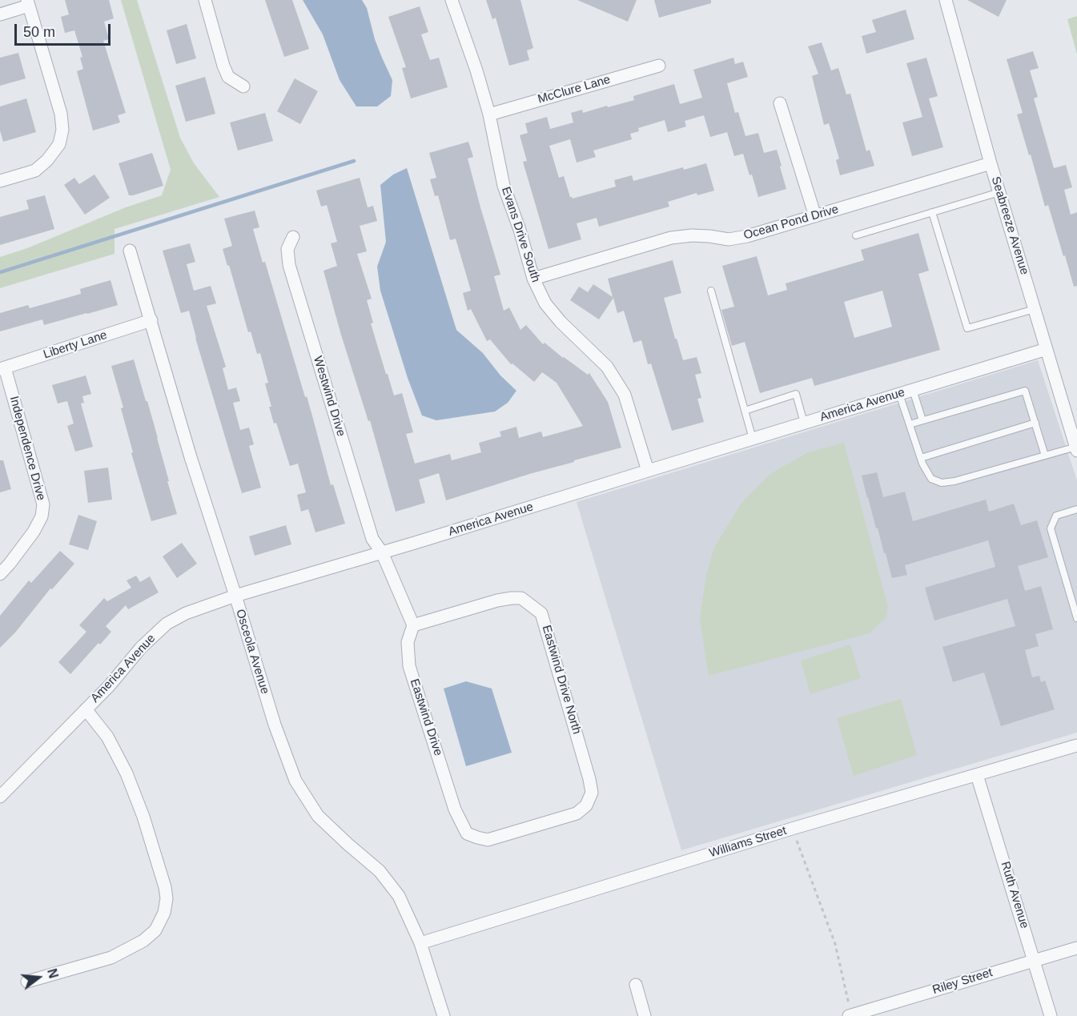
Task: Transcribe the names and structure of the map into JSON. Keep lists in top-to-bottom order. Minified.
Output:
{"streets":{"street":["McClure Lane","Ocean Pond Drive","Seabreeze Avenue","Evans Drive South","Liberty Lane","Westwind Drive","America Avenue","Independence Drive","Osceola Avenue","Eastwind Drive North","Eastwind Drive","Williams Street","Ruth Avenue","Riley Street"]},"crossings":[["McClure Lane","Evans Drive South"],["Ocean Pond Drive","Seabreeze Avenue"],["Ocean Pond Drive","Evans Drive South"],["Seabreeze Avenue","America Avenue"],["Evans Drive South","America Avenue"],["Liberty Lane","Independence Drive"],["Liberty Lane","Osceola Avenue"],["Westwind Drive","America Avenue"],["America Avenue","Osceola Avenue"],["Osceola Avenue","Williams Street"],["Eastwind Drive North","Eastwind Drive"],["Williams Street","Ruth Avenue"],["Ruth Avenue","Riley Street"]],"scale_bar":"50 m","north":"right"}
